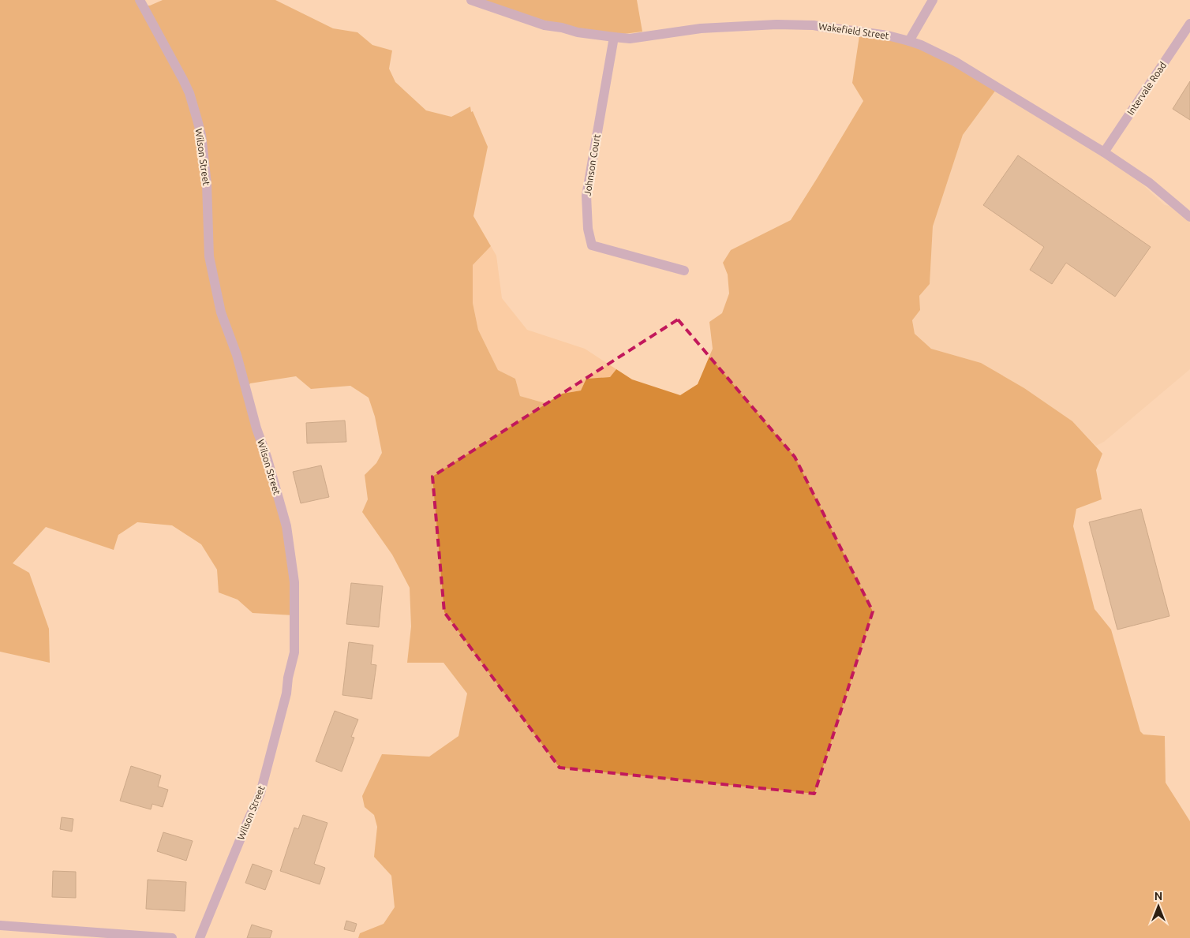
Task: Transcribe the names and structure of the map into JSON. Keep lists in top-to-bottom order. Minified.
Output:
{"streets":{"street":["Wakefield Street","Intervale Road","Wilson Street","Johnson Court"]},"crossings":[["Wakefield Street","Intervale Road"],["Wakefield Street","Johnson Court"]],"north":"top"}
